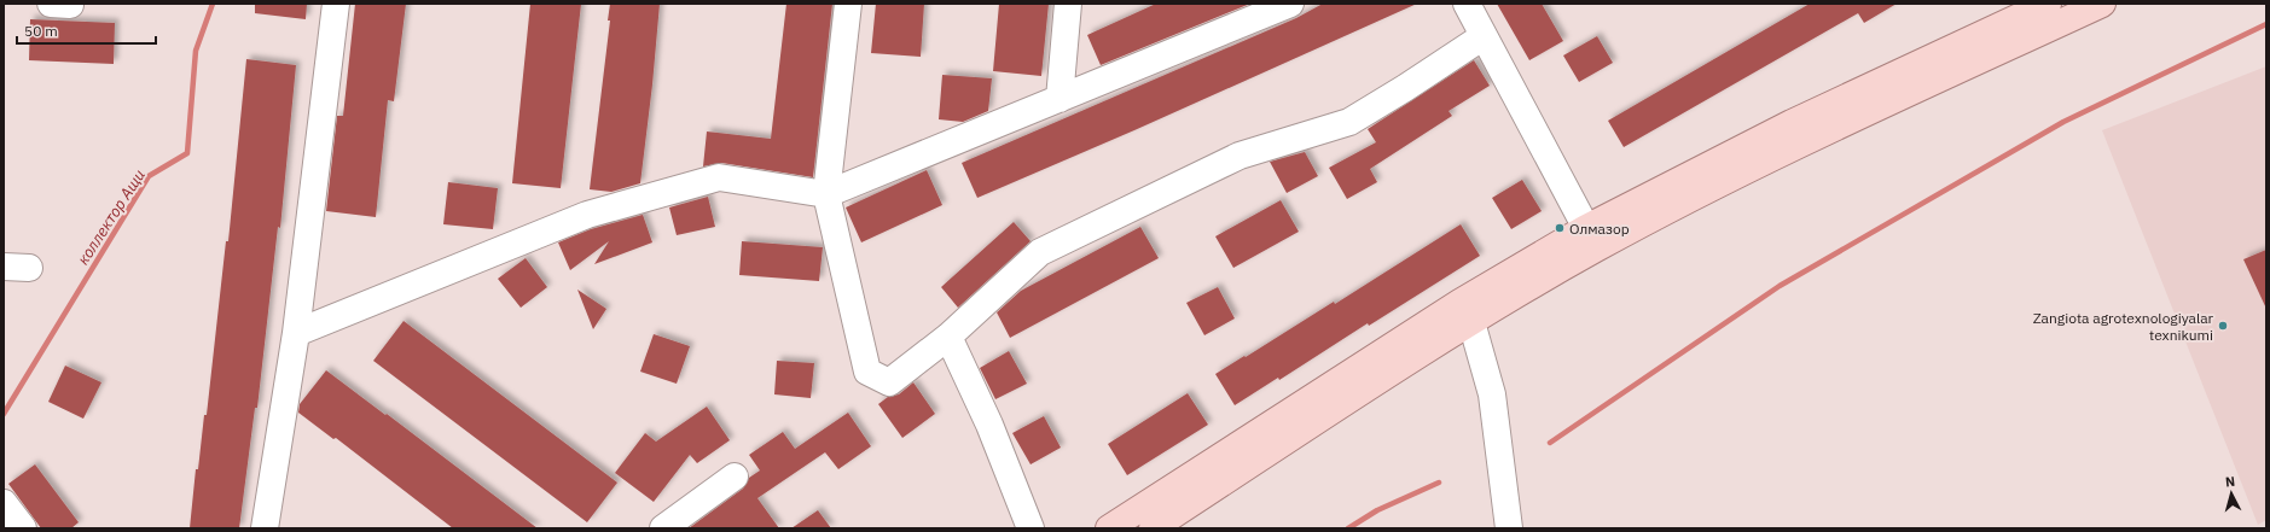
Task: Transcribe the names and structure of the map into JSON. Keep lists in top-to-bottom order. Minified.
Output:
{"water":["коллектор Ащи"],"places":["Олмазор","Zangiota agrotexnologiyalar texnikumi"],"scale_bar":"50 m","north":"top"}
